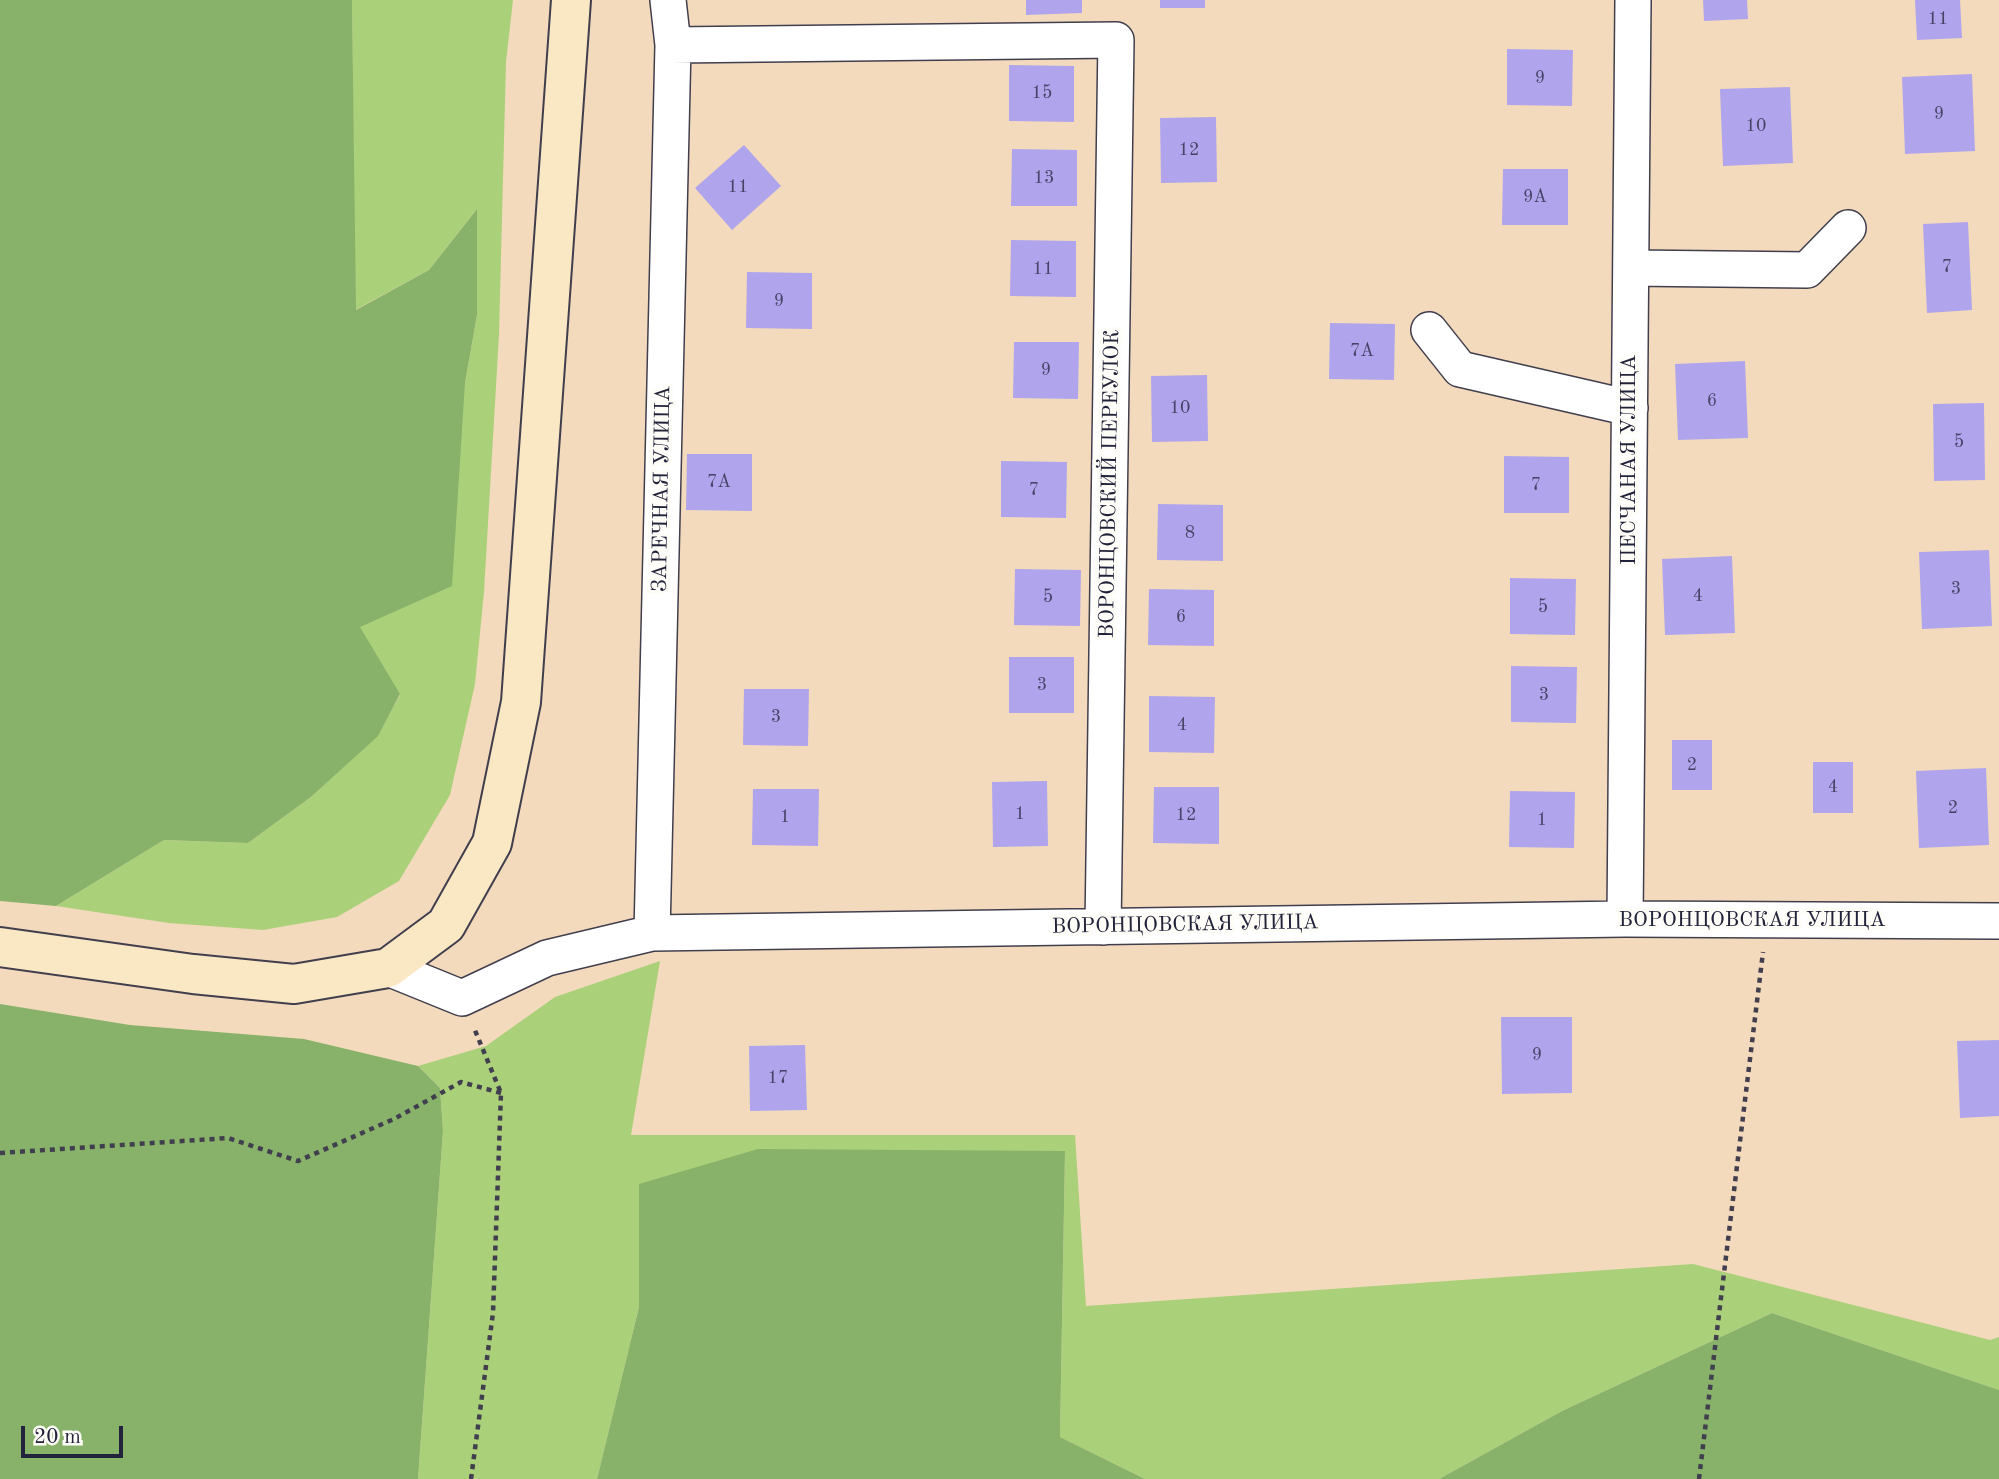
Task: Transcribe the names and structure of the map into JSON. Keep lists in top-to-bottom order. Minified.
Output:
{"streets":{"street":["ПЕСЧАНАЯ УЛИЦА","ВОРОНЦОВСКИЙ ПЕРЕУЛОК","ЗАРЕЧНАЯ УЛИЦА","ВОРОНЦОВСКАЯ УЛИЦА"]},"crossings":[["ПЕСЧАНАЯ УЛИЦА","ВОРОНЦОВСКАЯ УЛИЦА"],["ВОРОНЦОВСКИЙ ПЕРЕУЛОК","ЗАРЕЧНАЯ УЛИЦА"],["ВОРОНЦОВСКИЙ ПЕРЕУЛОК","ВОРОНЦОВСКАЯ УЛИЦА"],["ЗАРЕЧНАЯ УЛИЦА","ВОРОНЦОВСКАЯ УЛИЦА"]],"house_numbers":["11","9","15","9","10","12","13","11","9А","7","11","9","7А","9","6","10","5","7А","7","7","8","3","4","5","5","6","3","3","3","4","2","4","2","1","12","1","1","9","17"],"scale_bar":"20 m"}
